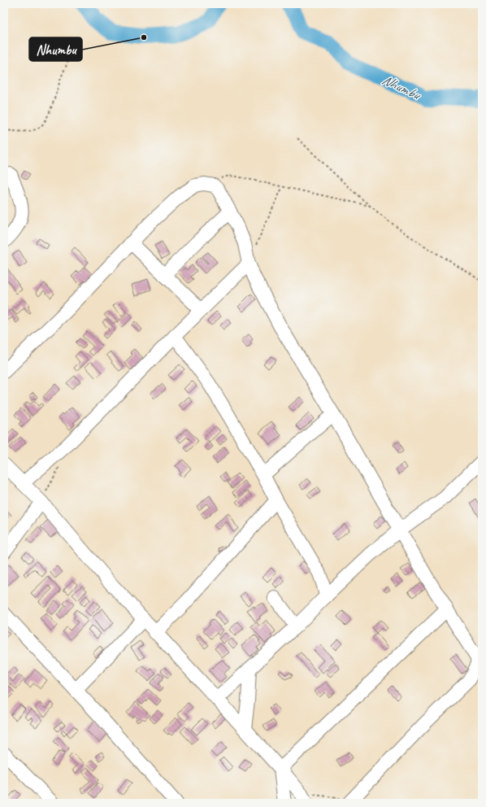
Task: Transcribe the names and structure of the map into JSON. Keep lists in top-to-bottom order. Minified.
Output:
{"water":["Nhumbu"],"places":["Nhumbu"]}
